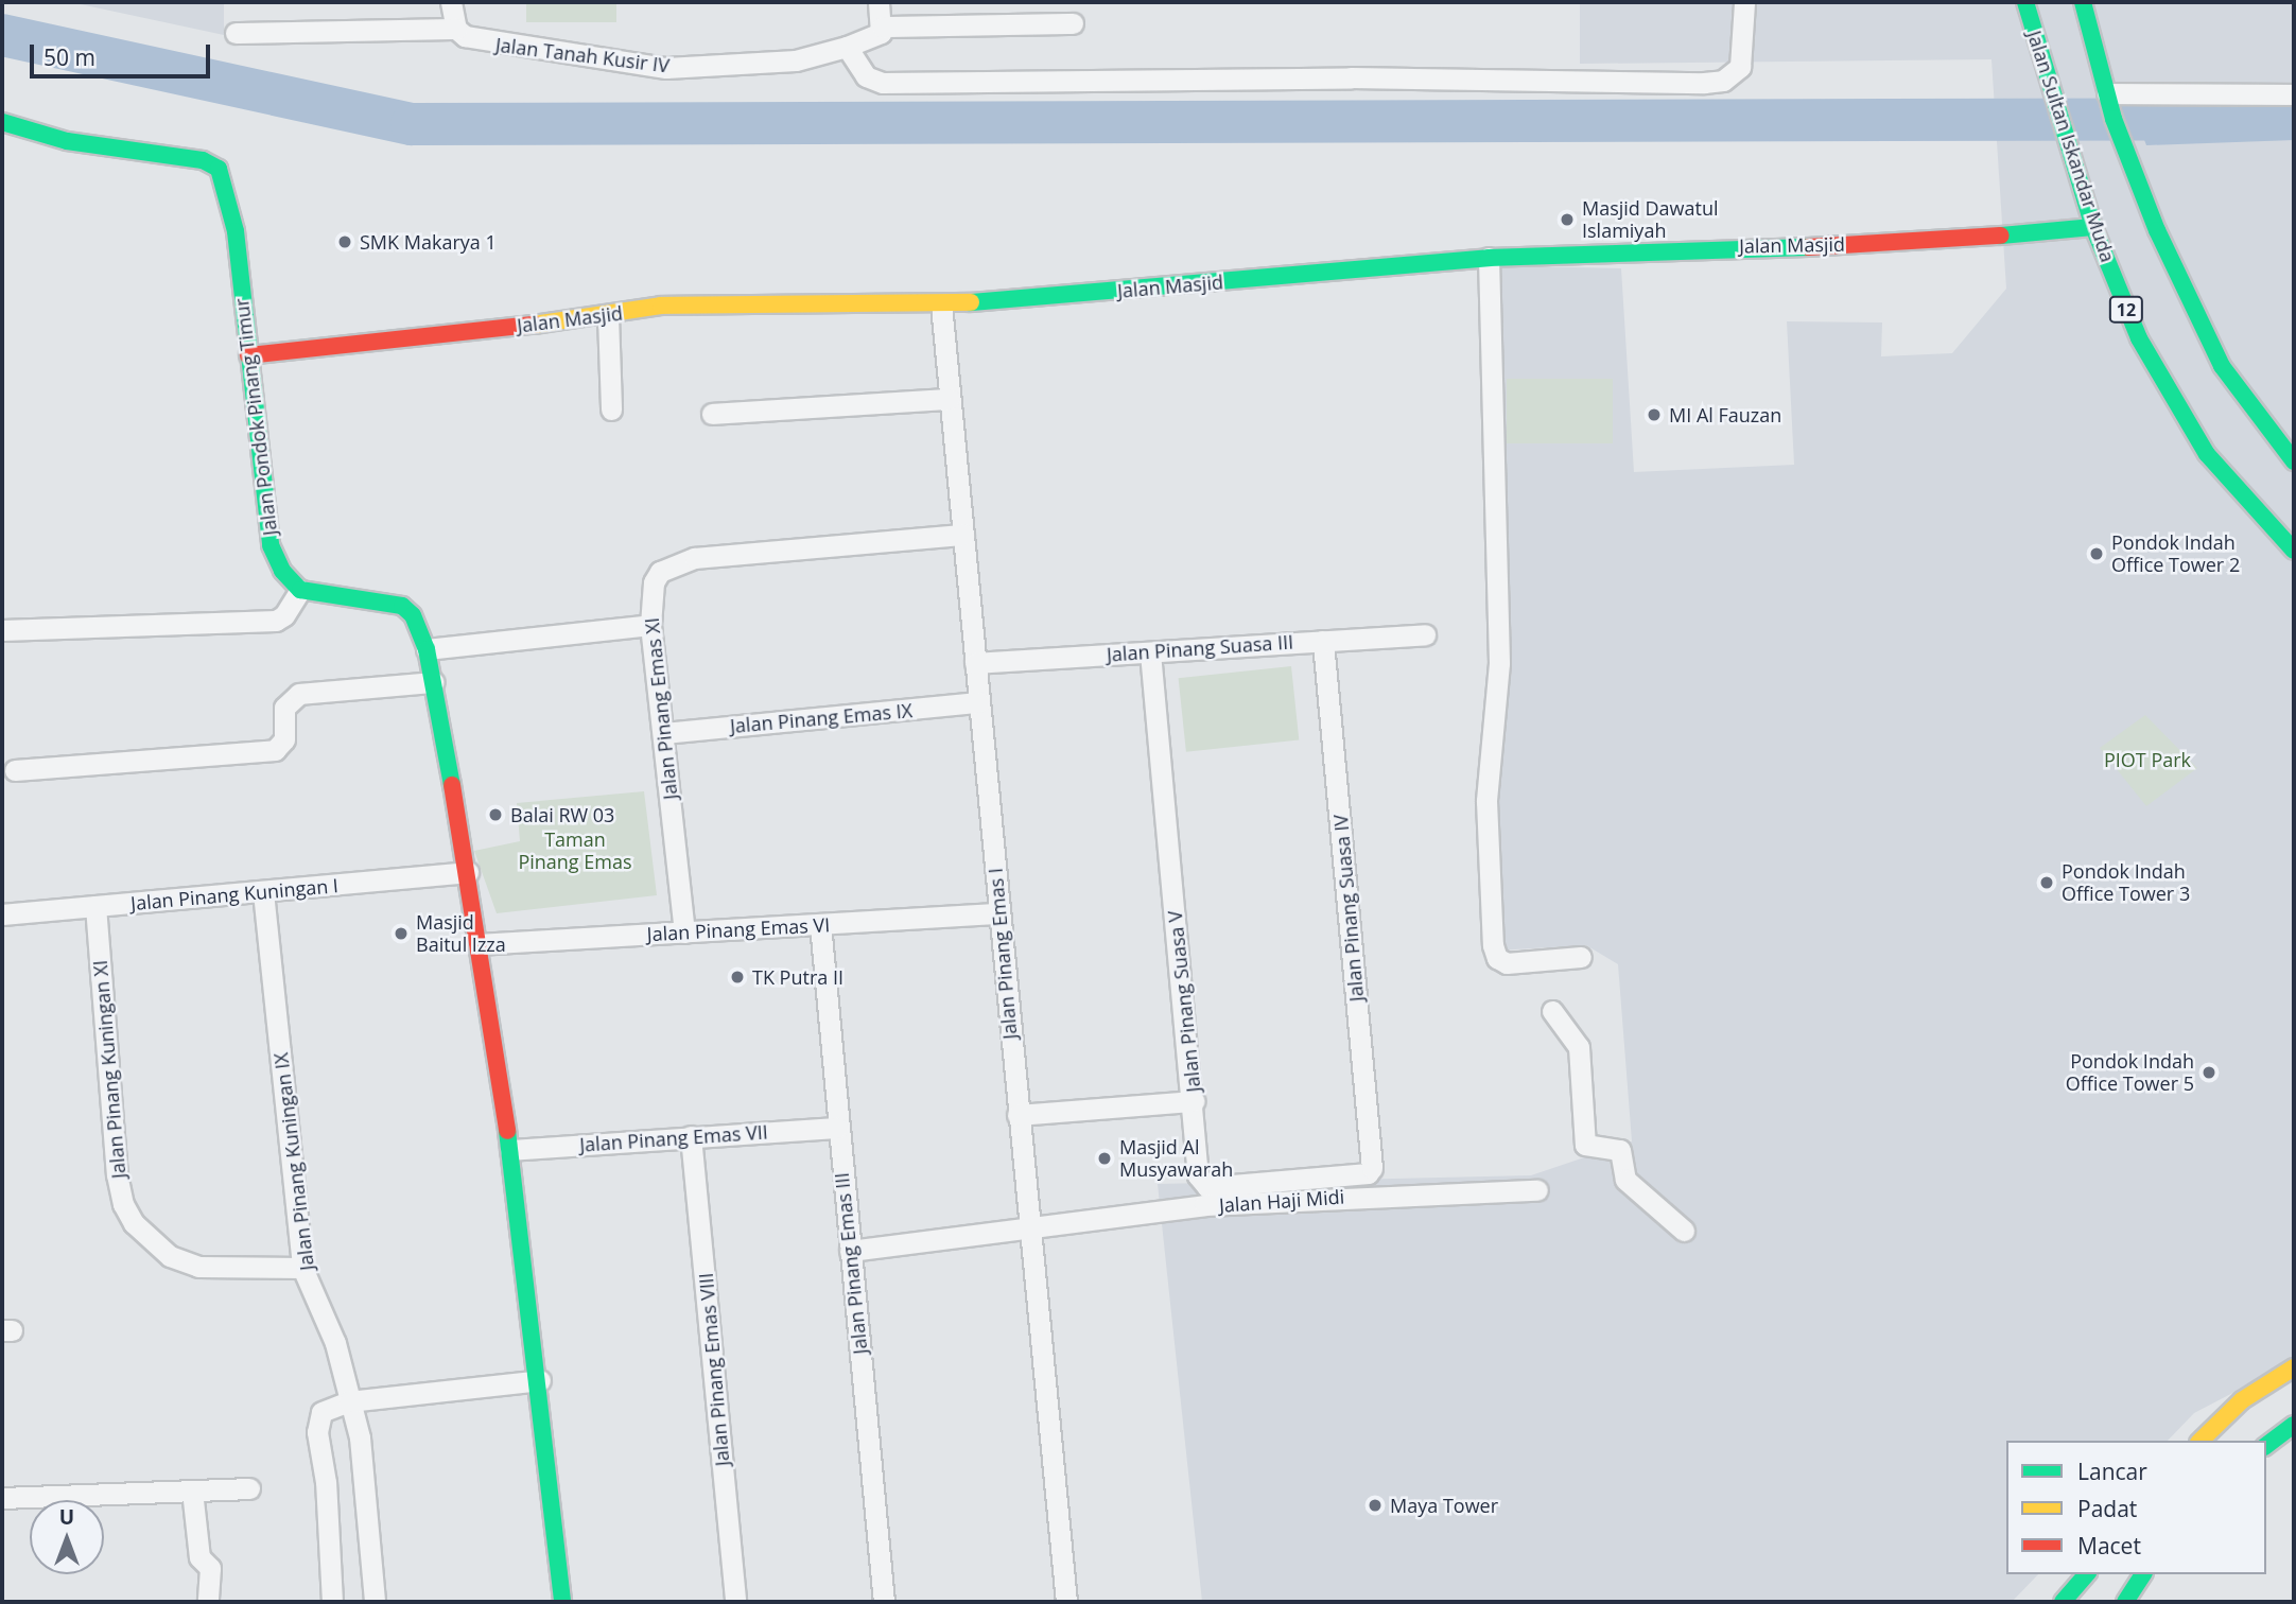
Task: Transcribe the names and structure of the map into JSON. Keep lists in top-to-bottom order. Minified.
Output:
{"streets":{"main road":["Jalan Sultan Iskandar Muda","Jalan Masjid","12","Jalan Pondok Pinang Timur"],"street":["Jalan Tanah Kusir IV","Jalan Pinang Suasa III","Jalan Pinang Emas XI","Jalan Pinang Emas IX","Jalan Pinang Kuningan I","Jalan Pinang Suasa IV","Jalan Pinang Emas VI","Jalan Pinang Emas I","Jalan Pinang Suasa V","Jalan Pinang Kuningan XI","Jalan Pinang Emas VII","Jalan Pinang Kuningan IX","Jalan Haji Midi","Jalan Pinang Emas III","Jalan Pinang Emas VIII"]},"crossings":[["Jalan Sultan Iskandar Muda","Jalan Masjid"],["Jalan Masjid","Jalan Pondok Pinang Timur"],["Jalan Masjid","Jalan Pinang Emas I"],["Jalan Pinang Suasa III","Jalan Pinang Suasa IV"],["Jalan Pinang Suasa III","Jalan Pinang Emas I"],["Jalan Pinang Suasa III","Jalan Pinang Suasa V"],["Jalan Pinang Emas XI","Jalan Pinang Emas IX"],["Jalan Pinang Emas XI","Jalan Pinang Emas VI"],["Jalan Pinang Emas XI","Jalan Pinang Emas I"],["Jalan Pinang Emas IX","Jalan Pinang Emas I"],["Jalan Pinang Kuningan I","Jalan Pinang Kuningan XI"],["Jalan Pinang Kuningan I","Jalan Pinang Kuningan IX"],["Jalan Pinang Suasa IV","Jalan Pinang Suasa V"],["Jalan Pinang Emas VI","Jalan Pinang Emas I"],["Jalan Pinang Emas VI","Jalan Pinang Emas III"],["Jalan Pinang Emas I","Jalan Haji Midi"],["Jalan Pinang Kuningan XI","Jalan Pinang Kuningan IX"],["Jalan Pinang Emas VII","Jalan Pinang Emas III"],["Jalan Pinang Emas VII","Jalan Pinang Emas VIII"],["Jalan Haji Midi","Jalan Pinang Emas III"]],"parks":["PIOT Park","Taman Pinang Emas"],"places":["Masjid Dawatul Islamiyah","SMK Makarya 1","MI Al Fauzan","Pondok Indah Office Tower 2","Balai RW 03","Pondok Indah Office Tower 3","Masjid Baitul Izza","TK Putra II","Pondok Indah Office Tower 5","Masjid Al Musyawarah","Maya Tower"],"legend":["Lancar","Padat","Macet"],"scale_bar":"50 m","north":"top"}
